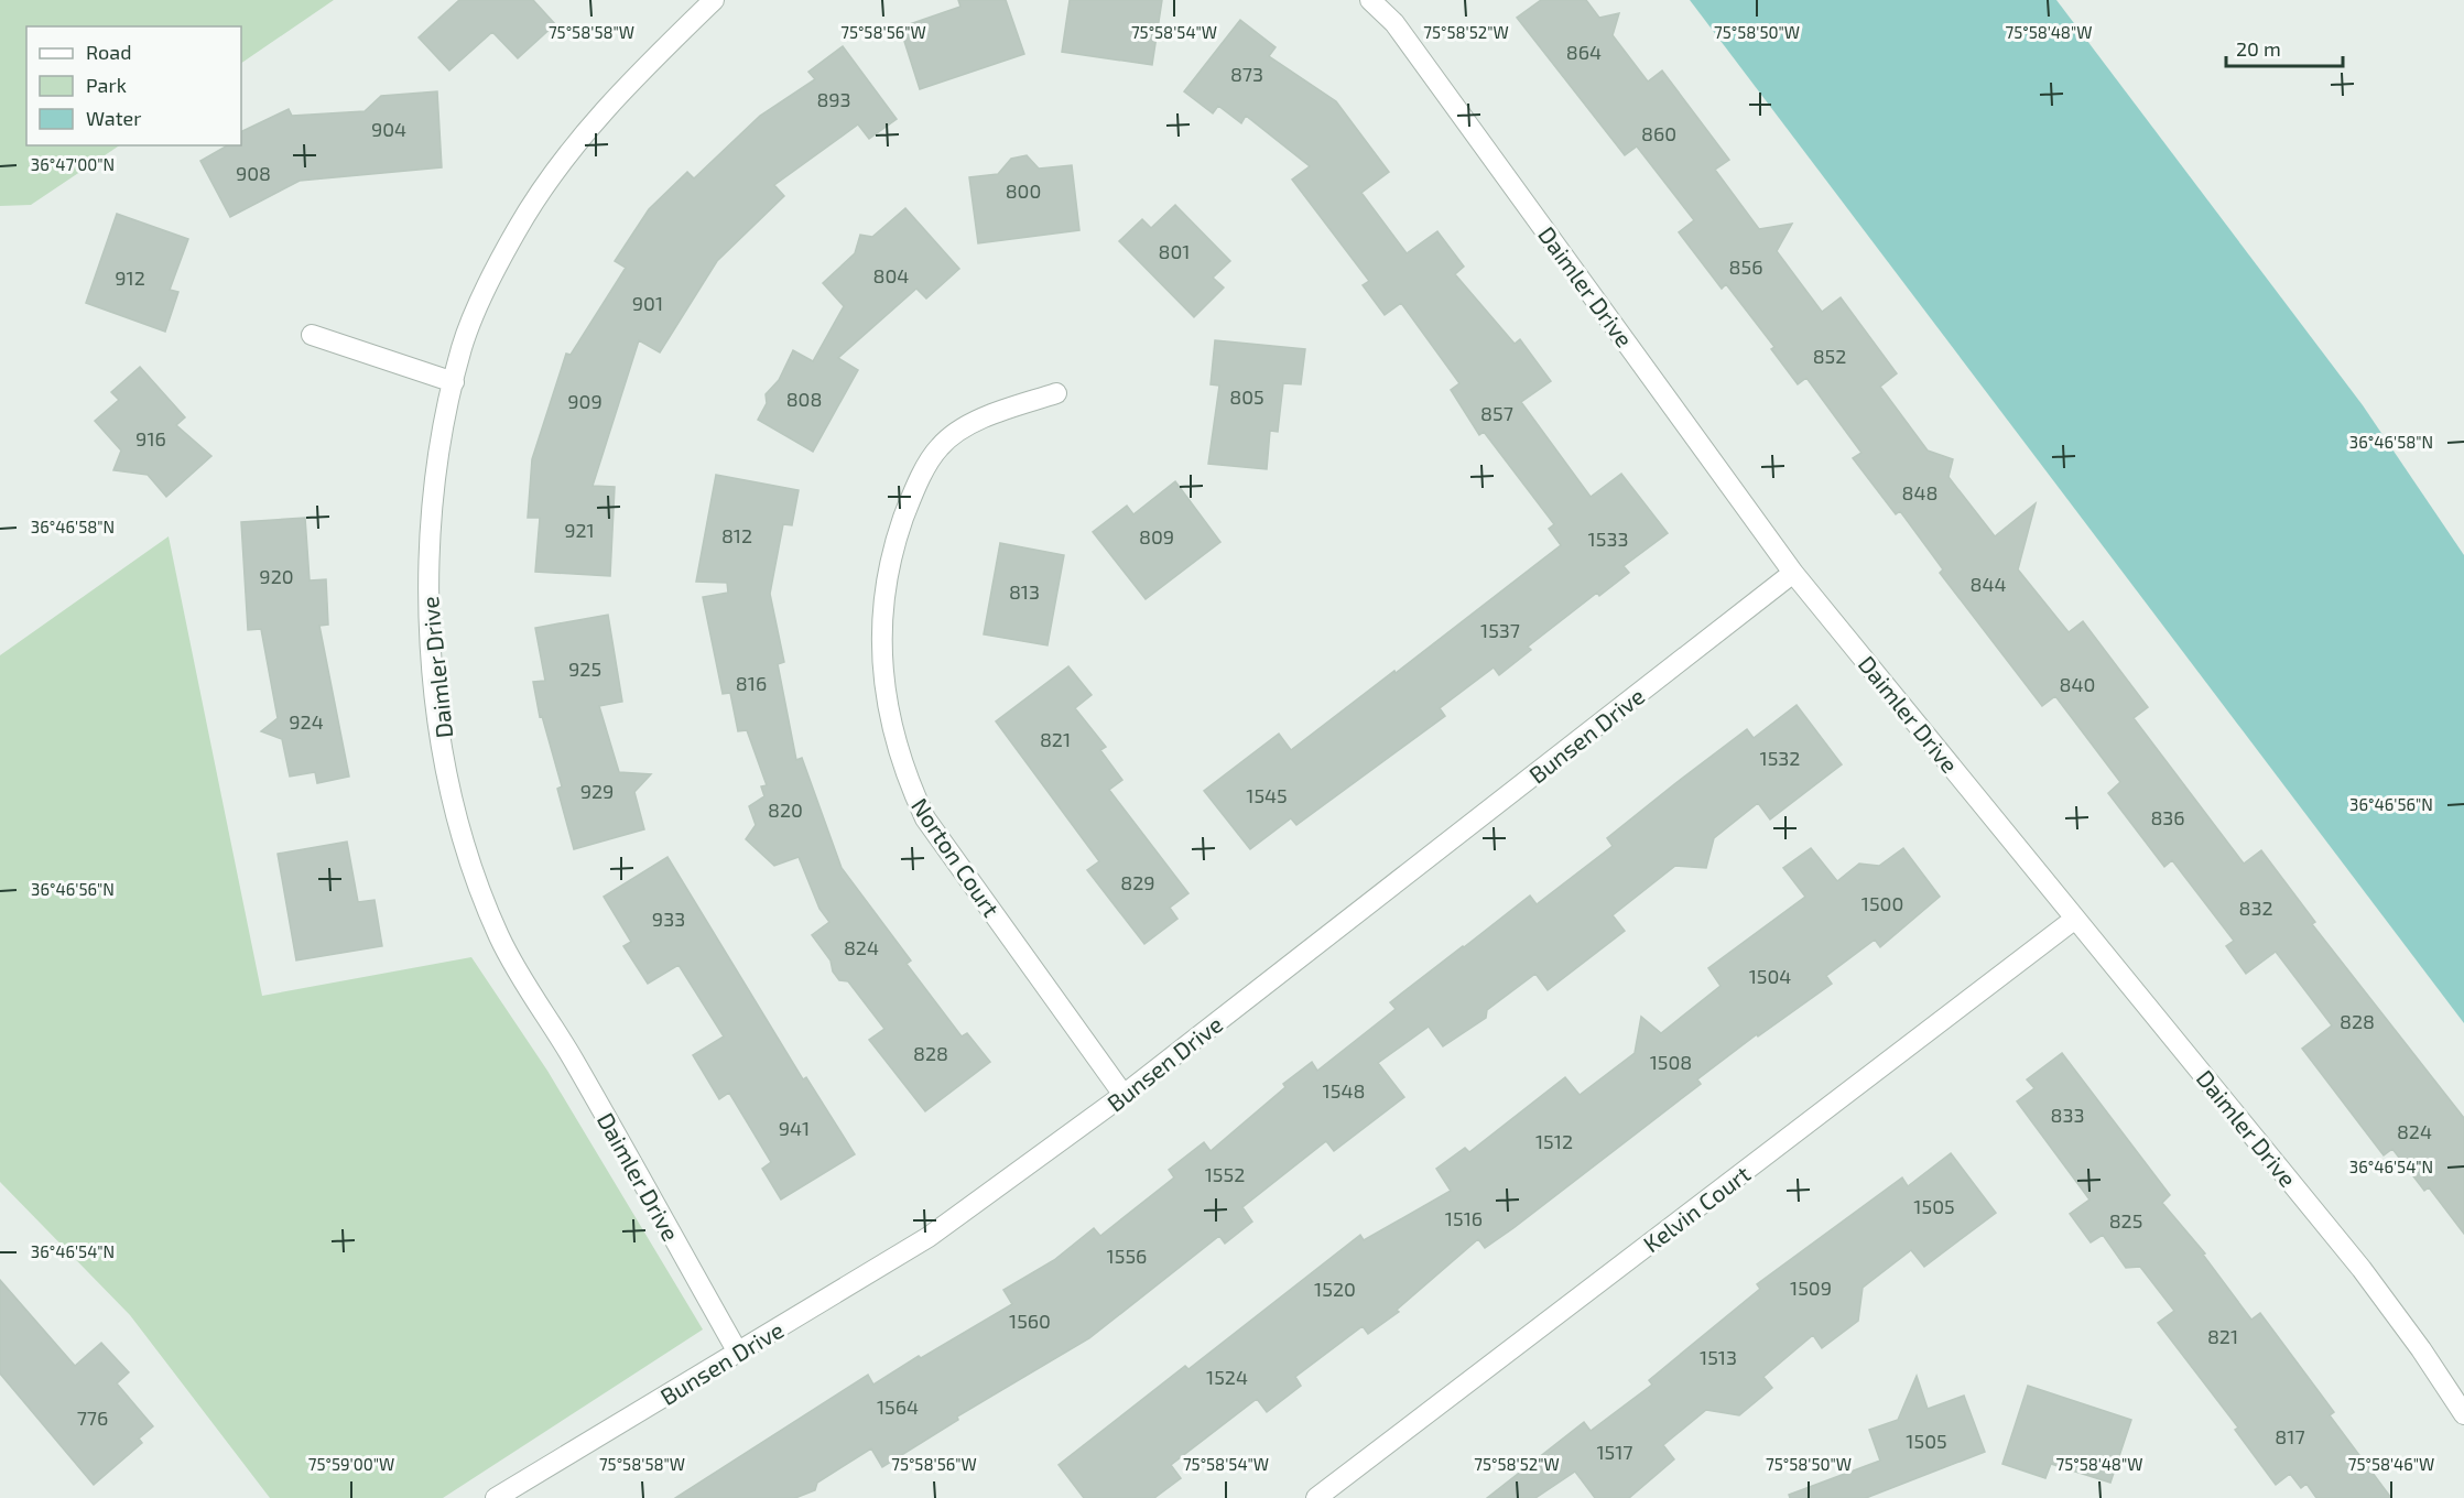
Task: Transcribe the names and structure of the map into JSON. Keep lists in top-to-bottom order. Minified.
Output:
{"streets":{"street":["Daimler Drive","Bunsen Drive","Norton Court","Kelvin Court"]},"crossings":[["Daimler Drive","Bunsen Drive"],["Daimler Drive","Kelvin Court"],["Bunsen Drive","Norton Court"]],"house_numbers":["864","873","893","904","860","908","800","801","856","804","912","901","852","805","808","909","857","916","848","921","812","809","1533","920","844","813","1537","925","816","840","924","821","1532","929","1545","820","836","829","1500","832","933","824","1504","828","828","1508","1548","833","941","824","1512","1552","1505","1516","825","1556","1509","1520","1560","821","1513","1524","1564","776","817","1505","1517"],"legend":["Road","Park","Water"],"scale_bar":"20 m","coordinates":["75°58'58\"W","75°58'56\"W","75°58'54\"W","75°58'52\"W","75°58'50\"W","75°58'48\"W","36°47'00\"N","36°46'58\"N","36°46'56\"N","36°46'54\"N","75°59'00\"W","75°58'46\"W"]}
